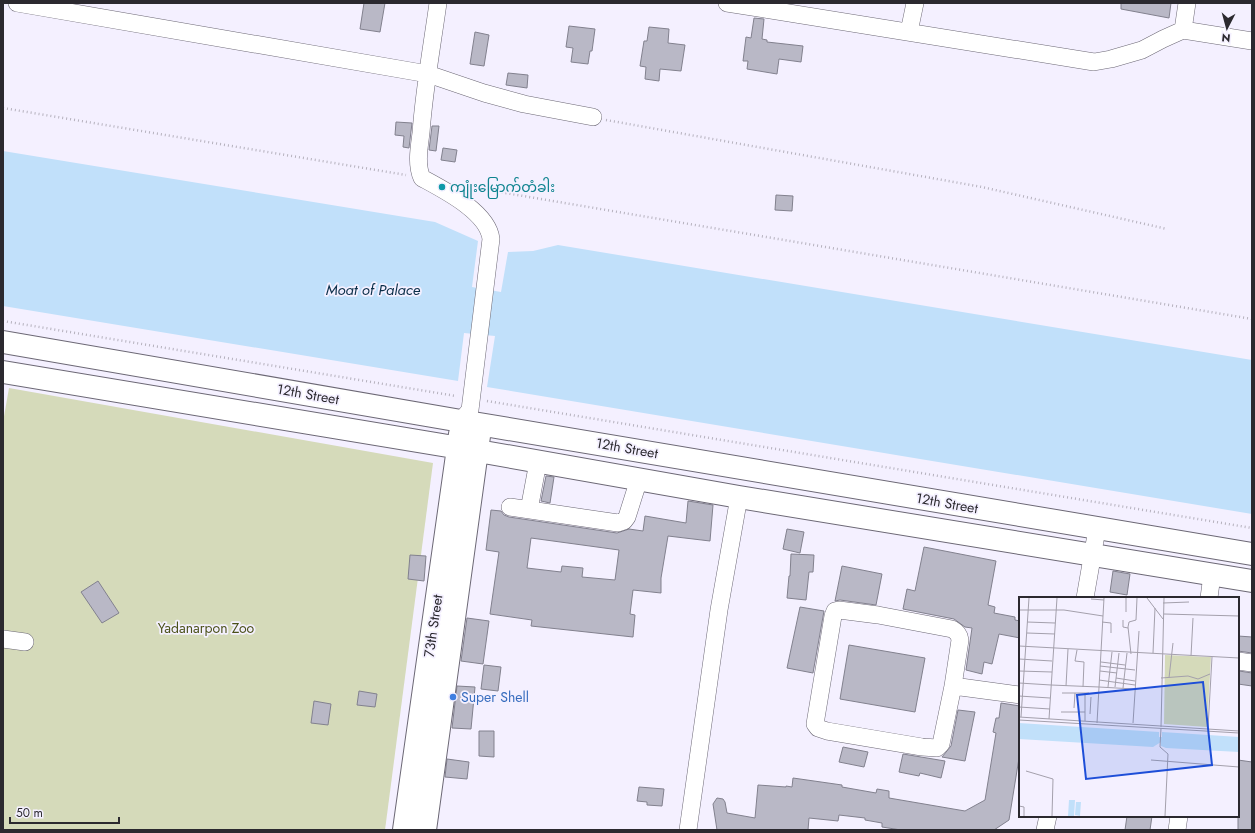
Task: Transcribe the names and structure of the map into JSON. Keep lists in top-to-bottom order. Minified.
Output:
{"streets":{"main road":["12th Street","73th Street"]},"crossings":[["12th Street","73th Street"]],"water":["Moat of Palace"],"parks":["Yadanarpon Zoo"],"places":["ကျုံးမြောက်တံခါး","Super Shell"],"scale_bar":"50 m","north":"bottom"}
